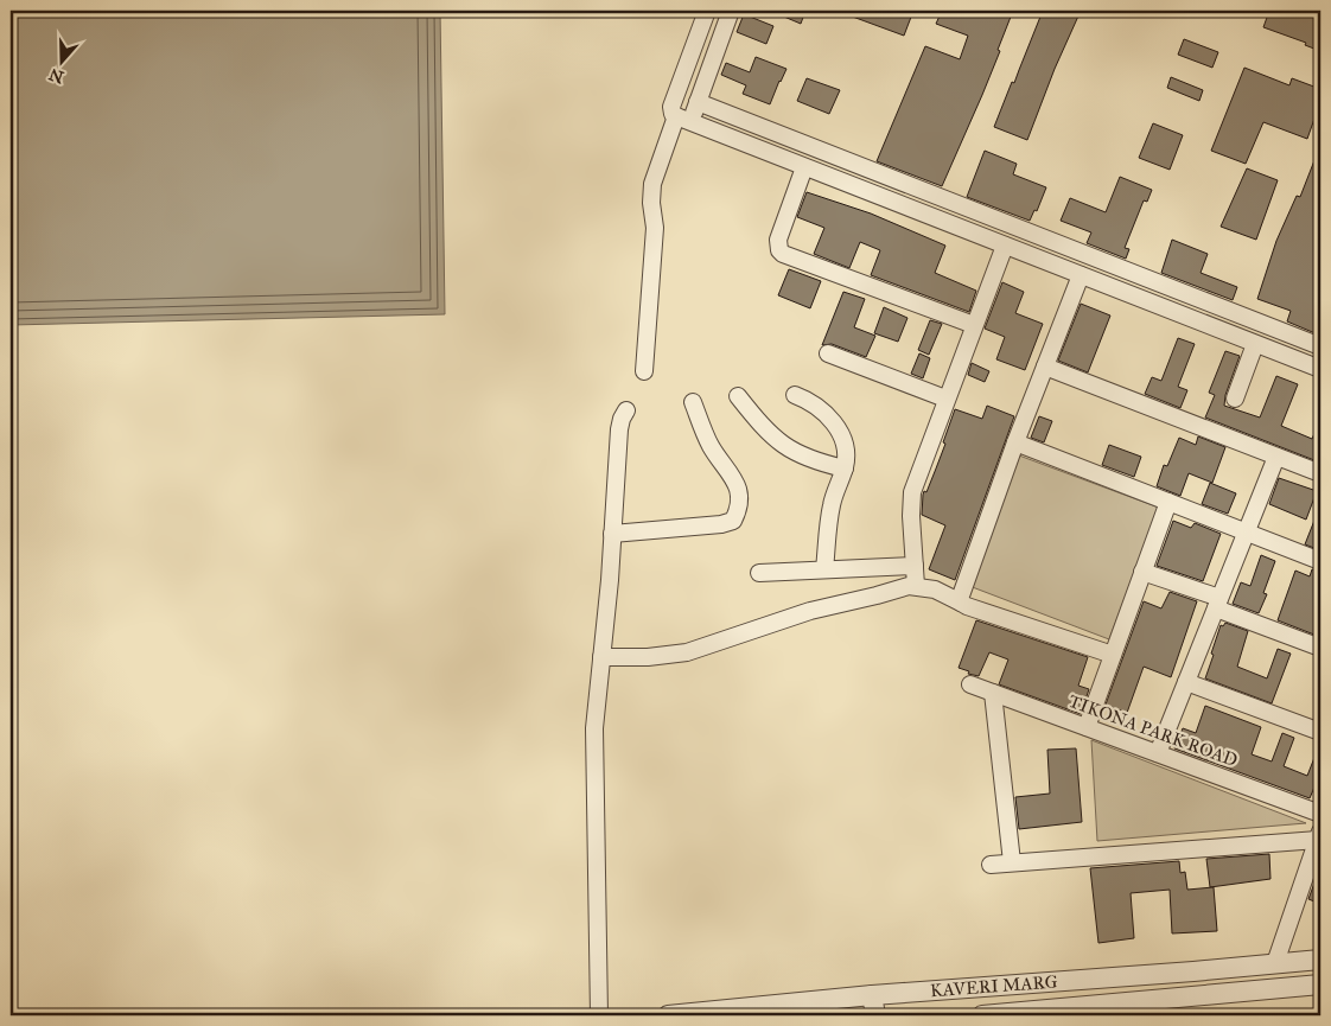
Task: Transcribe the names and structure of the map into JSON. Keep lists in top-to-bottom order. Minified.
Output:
{"streets":{"street":["TIKONA PARK ROAD","KAVERI MARG"]},"north":"bottom"}
